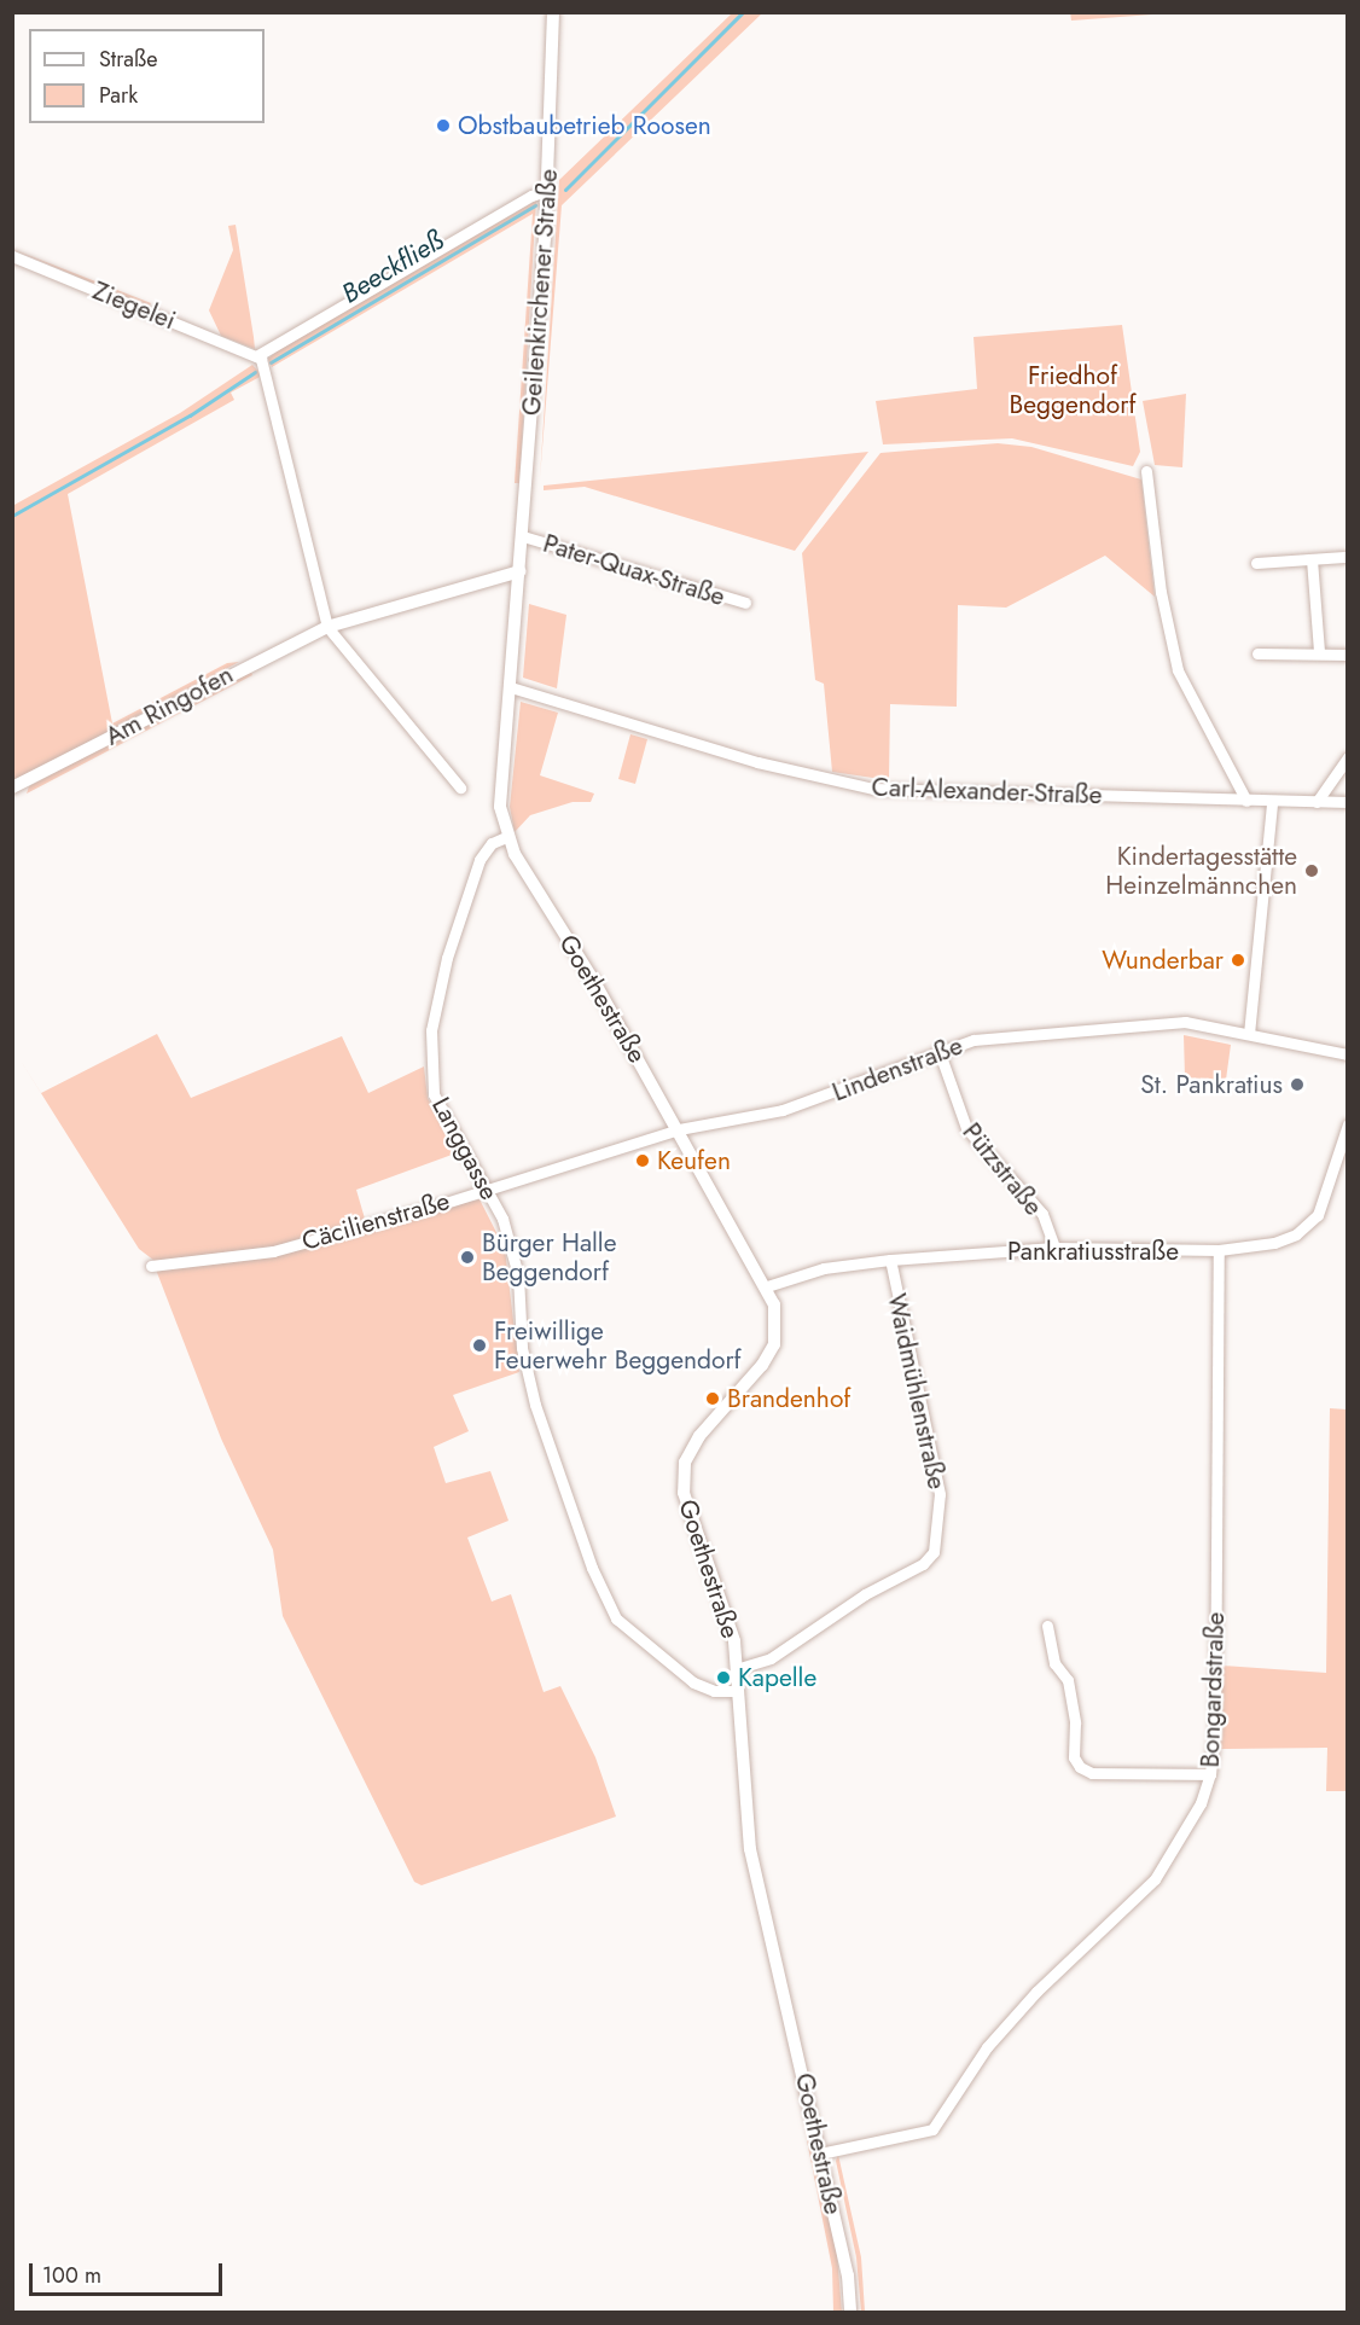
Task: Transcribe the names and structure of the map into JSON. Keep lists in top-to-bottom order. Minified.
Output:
{"streets":{"street":["Geilenkirchener Straße","Ziegelei","Pater-Quax-Straße","Am Ringofen","Carl-Alexander-Straße","Goethestraße","Lindenstraße","Langgasse","Pützstraße","Cäcilienstraße","Pankratiusstraße","Waidmühlenstraße","Bongardstraße"]},"crossings":[["Geilenkirchener Straße","Pater-Quax-Straße"],["Geilenkirchener Straße","Am Ringofen"],["Geilenkirchener Straße","Goethestraße"],["Am Ringofen","Goethestraße"],["Carl-Alexander-Straße","Goethestraße"],["Goethestraße","Lindenstraße"],["Goethestraße","Langgasse"],["Goethestraße","Cäcilienstraße"],["Goethestraße","Pankratiusstraße"],["Goethestraße","Waidmühlenstraße"],["Goethestraße","Bongardstraße"],["Lindenstraße","Pützstraße"],["Lindenstraße","Cäcilienstraße"],["Langgasse","Cäcilienstraße"],["Pützstraße","Pankratiusstraße"],["Pankratiusstraße","Waidmühlenstraße"],["Pankratiusstraße","Bongardstraße"]],"water":["Beeckfließ"],"parks":["Friedhof Beggendorf"],"places":["Obstbaubetrieb Roosen","Kindertagesstätte Heinzelmännchen","Wunderbar","St. Pankratius","Keufen","Bürger Halle Beggendorf","Freiwillige Feuerwehr Beggendorf","Brandenhof","Kapelle"],"legend":["Straße","Park"],"scale_bar":"100 m"}
